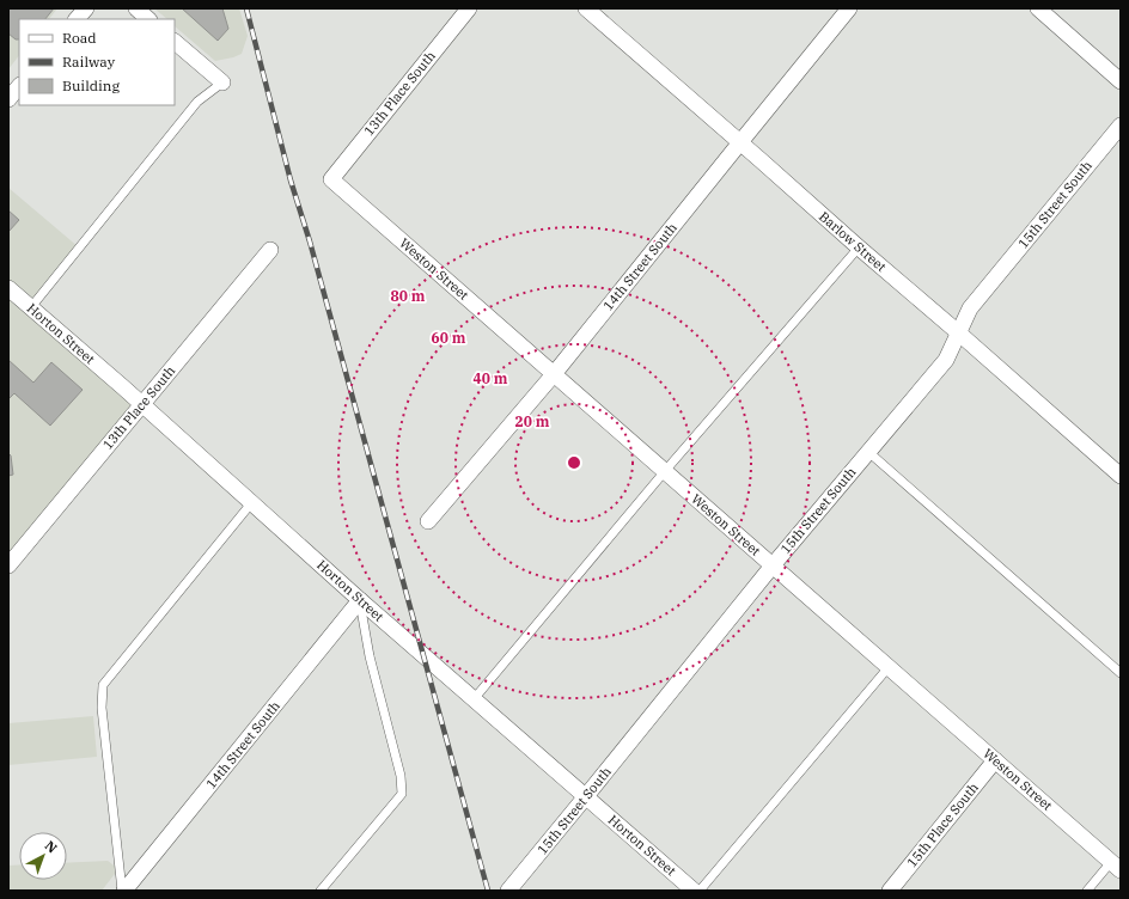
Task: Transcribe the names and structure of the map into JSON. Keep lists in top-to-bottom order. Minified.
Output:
{"streets":{"street":["13th Place South","15th Street South","Barlow Street","14th Street South","Weston Street","Horton Street","15th Place South"]},"crossings":[["13th Place South","Weston Street"],["13th Place South","Horton Street"],["15th Street South","Barlow Street"],["15th Street South","Weston Street"],["15th Street South","Horton Street"],["Barlow Street","14th Street South"],["14th Street South","Weston Street"],["14th Street South","Horton Street"],["Weston Street","15th Place South"]],"legend":["Road","Railway","Building"],"north":"top right","rings":["80 m","60 m","40 m","20 m"]}
